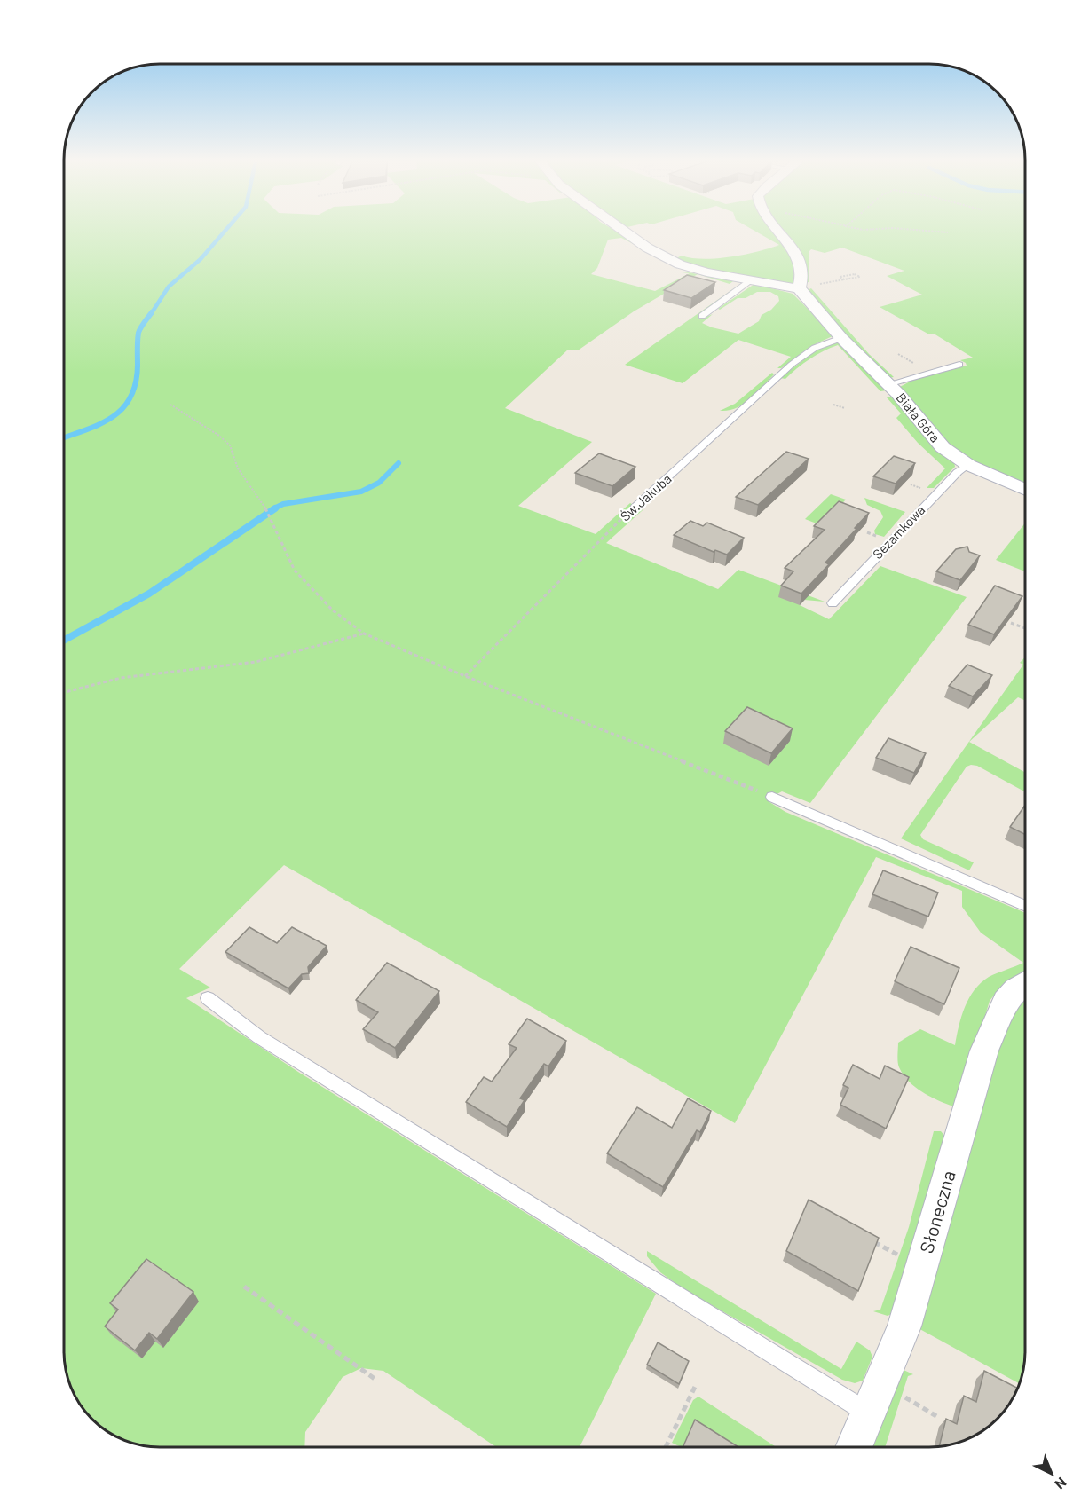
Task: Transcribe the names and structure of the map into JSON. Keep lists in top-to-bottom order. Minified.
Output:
{"streets":{"street":["Biała Góra","Słoneczna"],"lane":["Św.Jakuba","Sezamkowa"]},"crossings":[["Biała Góra","Św.Jakuba"],["Biała Góra","Sezamkowa"]],"north":"bottom right"}
